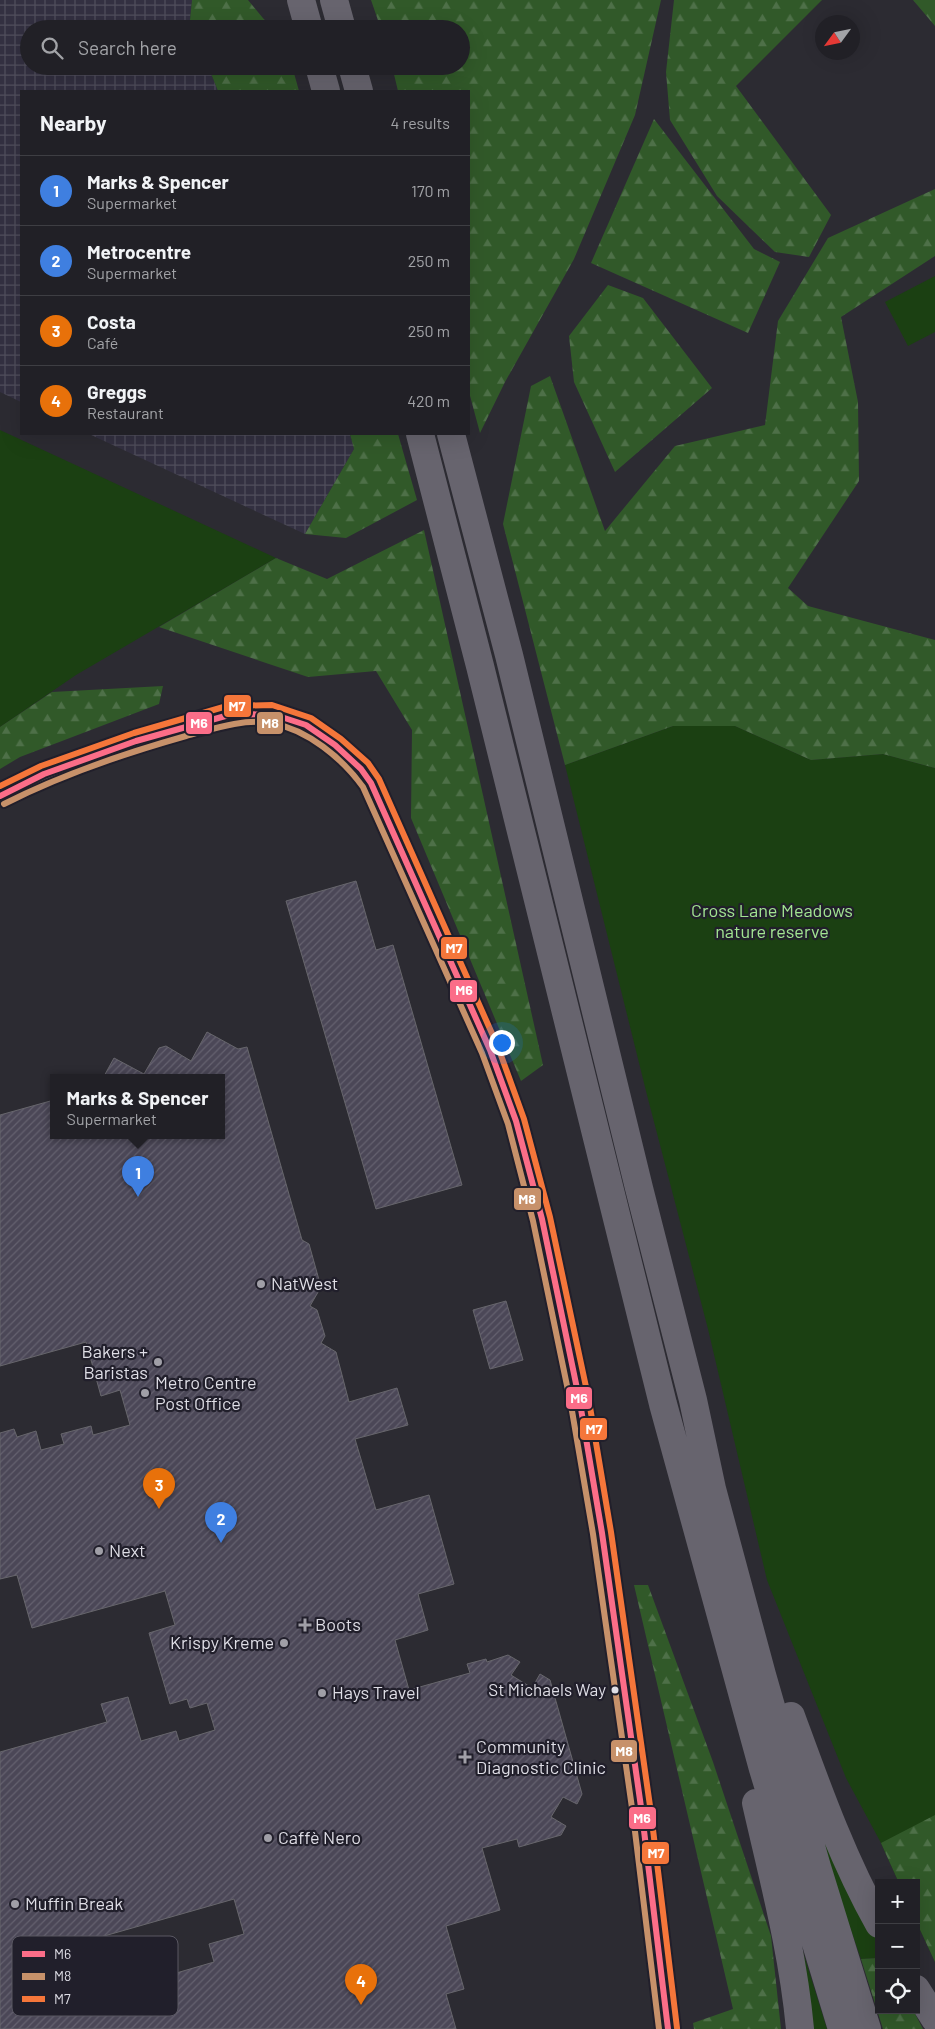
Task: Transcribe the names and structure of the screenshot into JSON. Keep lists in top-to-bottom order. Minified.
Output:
{"parks":["Cross Lane Meadows nature reserve"],"places":{"other":["NatWest","Bakers + Baristas","Metro Centre Post Office","Next","Krispy Kreme","St Michaels Way","Hays Travel","Caffè Nero","Muffin Break"],"health":["Boots","Community Diagnostic Clinic"]},"lines":["transit line M7","transit line M6","transit line M8"],"legend":["M6","M8","M7"],"north":"bottom left","page":{"search":"Search here","heading":["Nearby","4 results"],"list":[{"mark":"1","name":"Marks & Spencer","note":"Supermarket","value":"170 m"},{"mark":"2","name":"Metrocentre","note":"Supermarket","value":"250 m"},{"mark":"3","name":"Costa","note":"Café","value":"250 m"},{"mark":"4","name":"Greggs","note":"Restaurant","value":"420 m"}],"popup":["Marks & Spencer","Supermarket"],"pins":["1","3","2","4"],"map_buttons":["+","−"]}}
